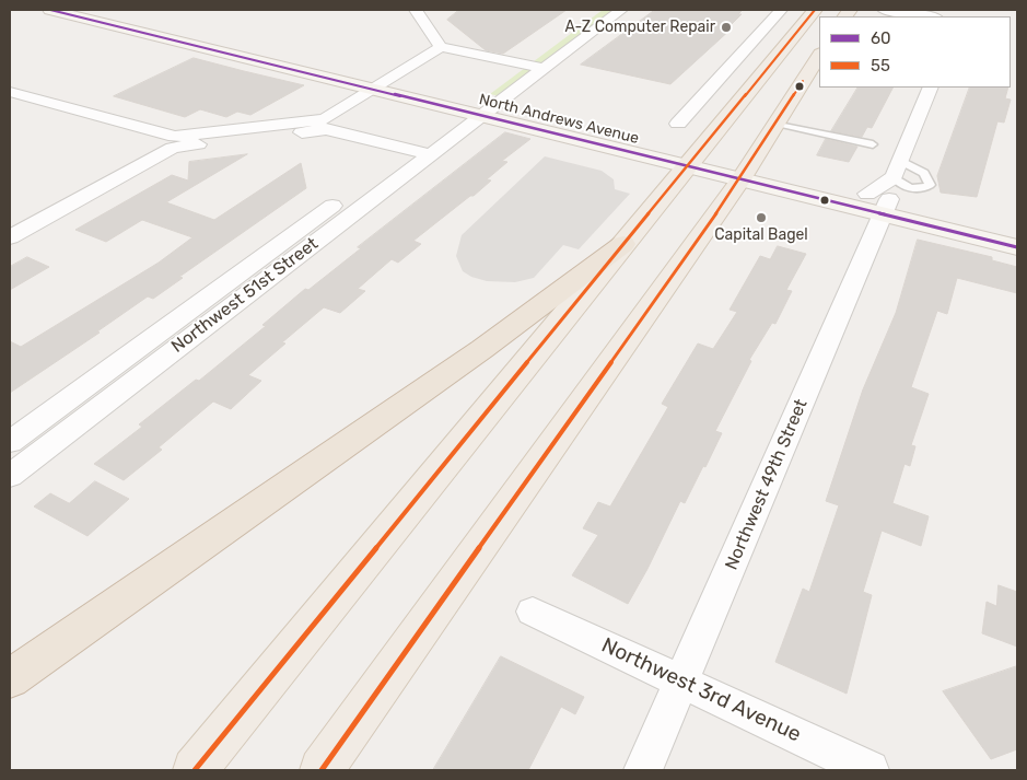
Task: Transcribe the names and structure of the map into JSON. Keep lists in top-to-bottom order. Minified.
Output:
{"streets":{"main road":["North Andrews Avenue"],"street":["Northwest 51st Street","Northwest 49th Street","Northwest 3rd Avenue"]},"crossings":[["North Andrews Avenue","Northwest 51st Street"],["North Andrews Avenue","Northwest 49th Street"],["Northwest 49th Street","Northwest 3rd Avenue"]],"places":["A-Z Computer Repair","Capital Bagel"],"lines":["transit line 60","transit line 55"],"legend":["60","55"]}
